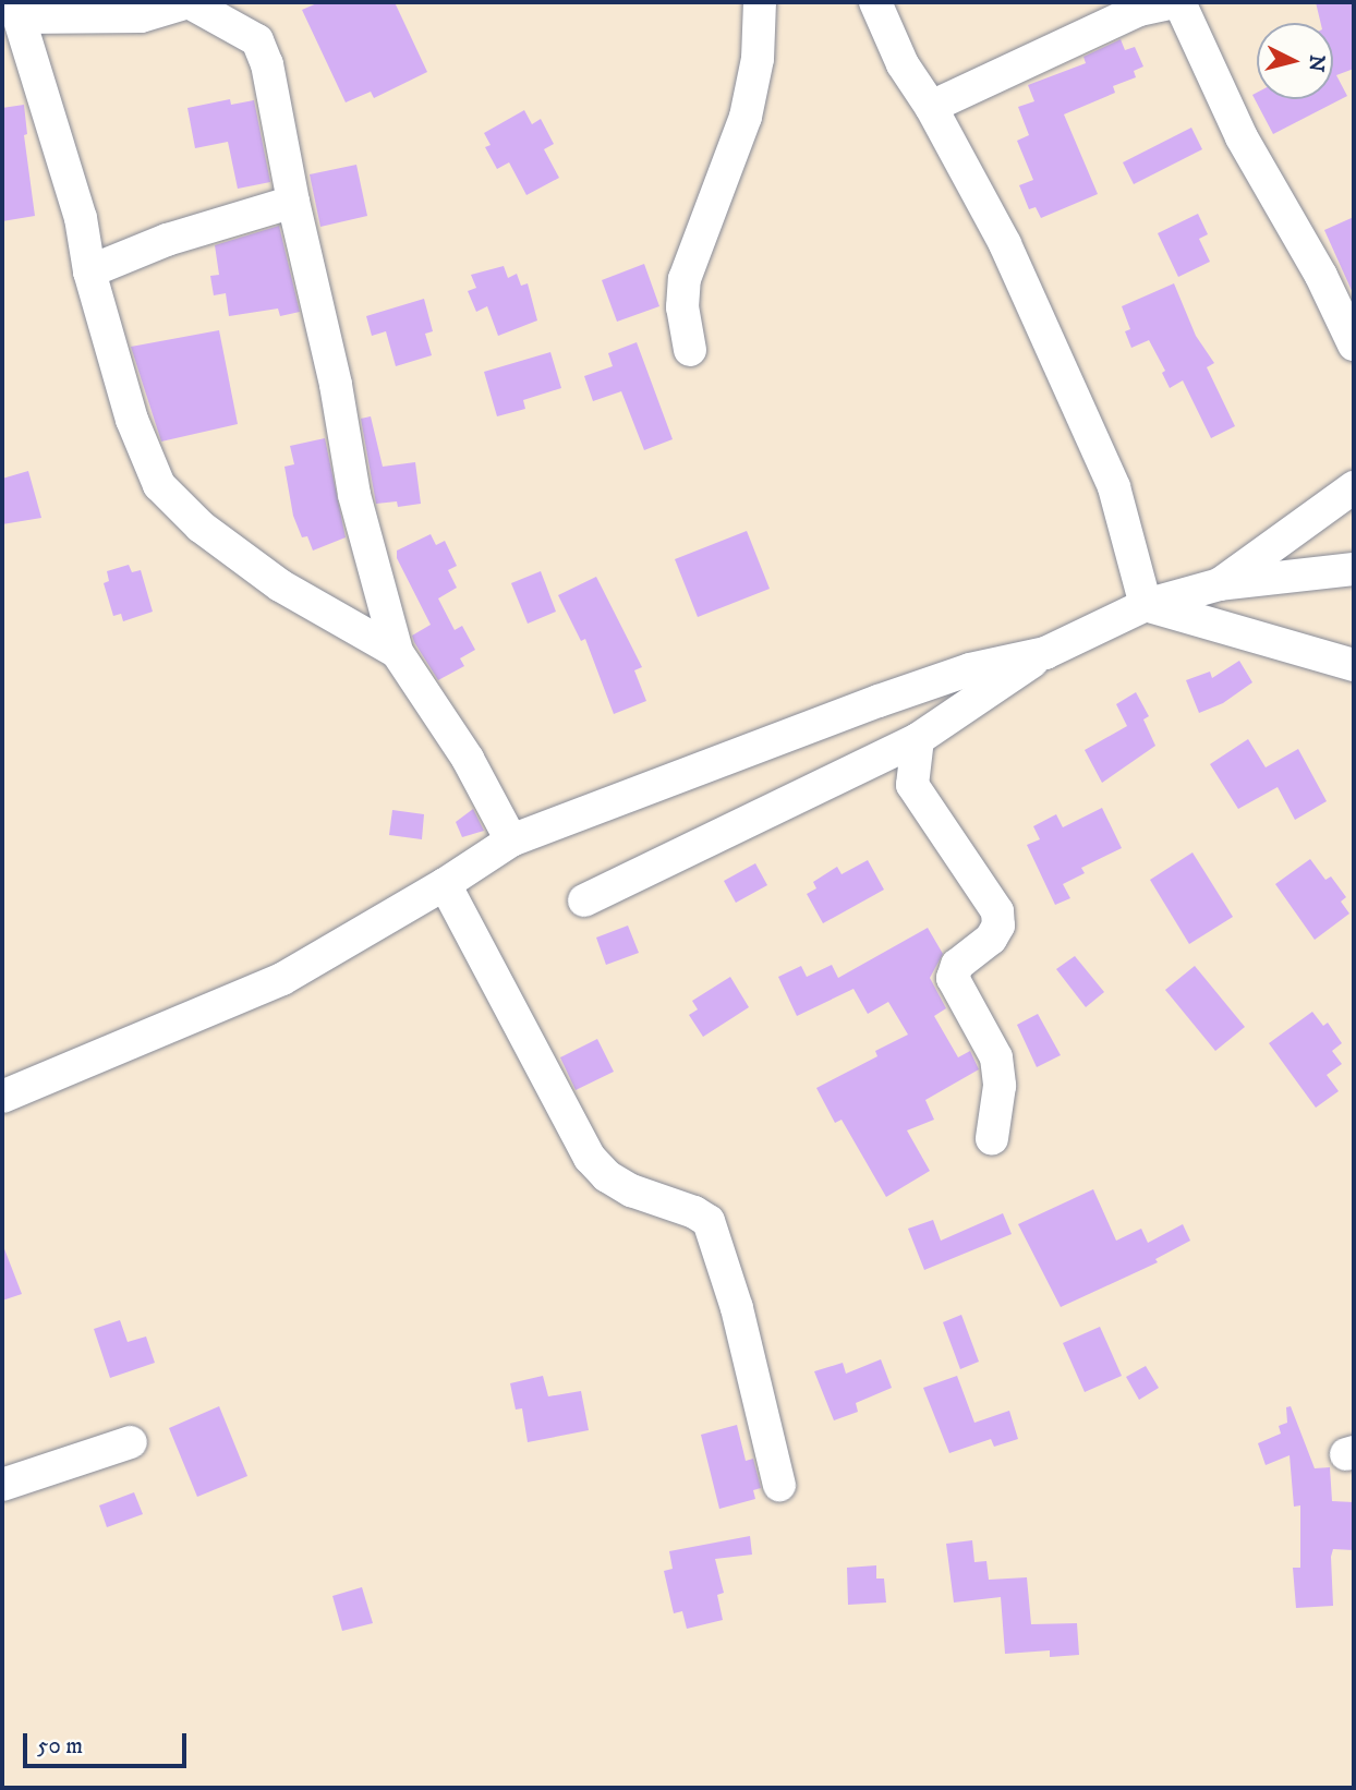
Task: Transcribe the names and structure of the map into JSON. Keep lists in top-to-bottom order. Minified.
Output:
{"scale_bar":"50 m","north":"right"}
